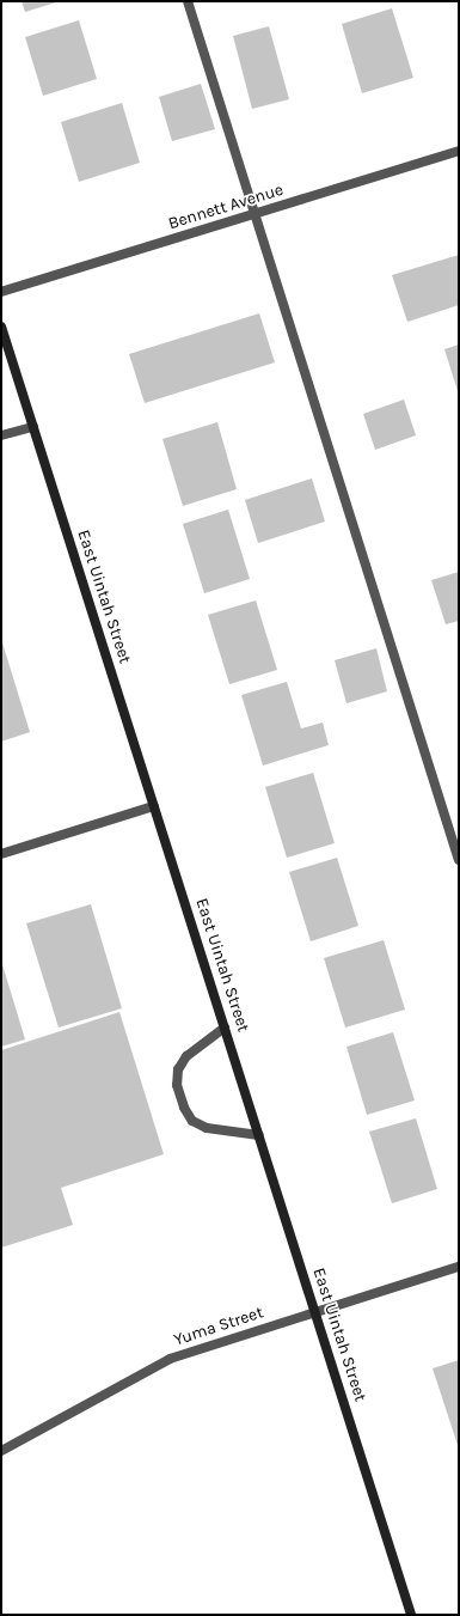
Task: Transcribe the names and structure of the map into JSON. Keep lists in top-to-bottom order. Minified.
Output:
{"streets":{"main road":["East Uintah Street"],"street":["Bennett Avenue","Yuma Street"]},"crossings":[["East Uintah Street","Yuma Street"]]}
